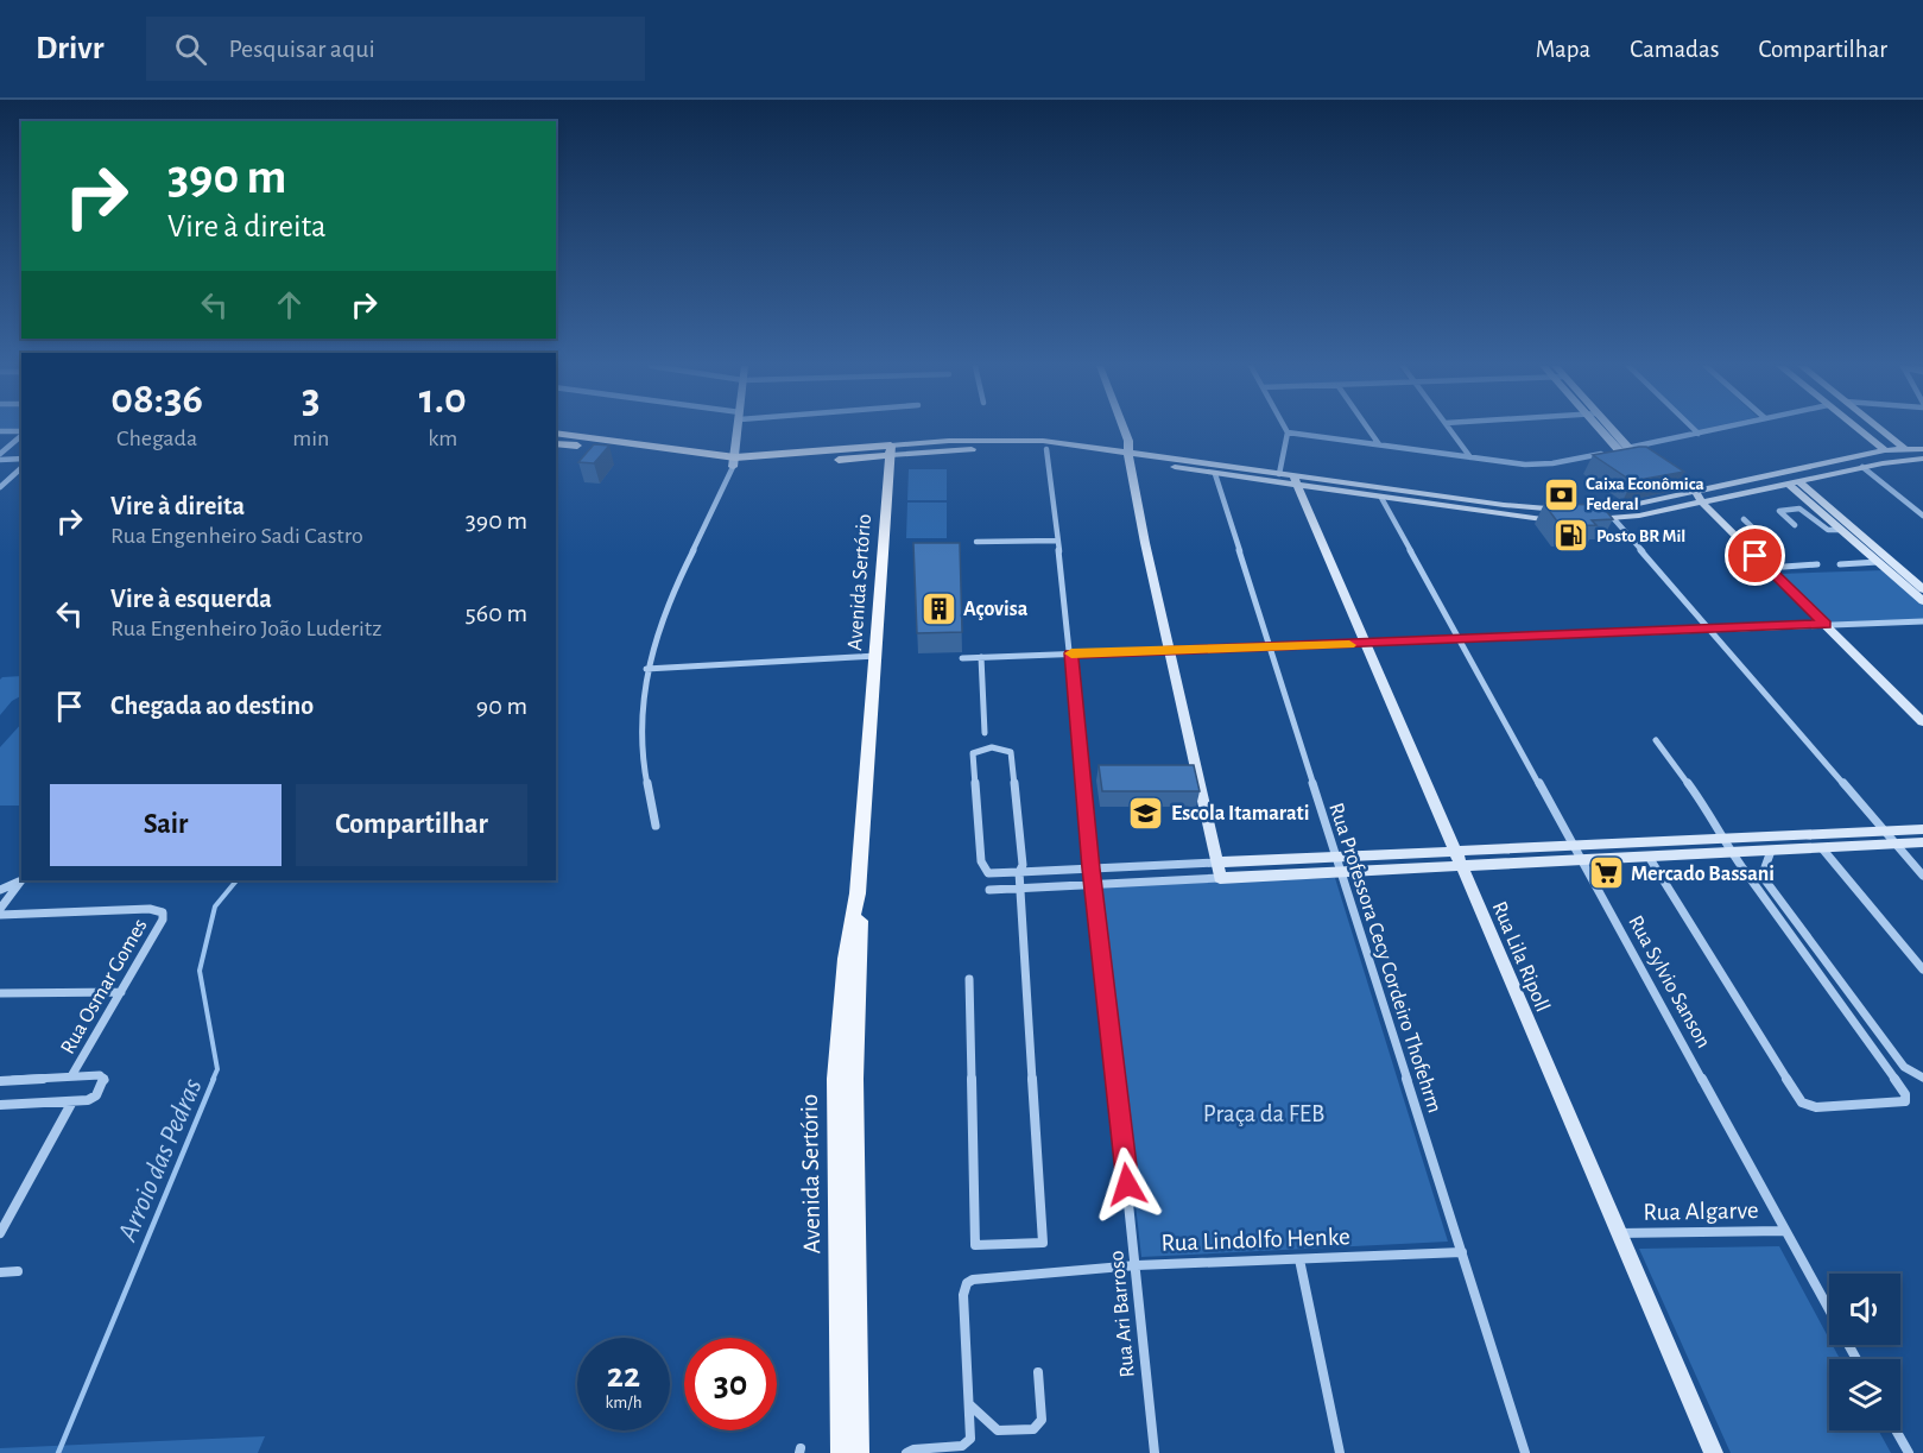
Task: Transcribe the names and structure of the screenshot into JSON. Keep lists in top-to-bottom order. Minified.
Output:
{"streets":{"main road":["Avenida Sertório"],"street":["Rua Lila Ripoll","Rua Professora Cecy Cordeiro Thofehrm","Rua Sylvio Sanson","Rua Osmar Gomes","Rua Algarve","Rua Lindolfo Henke","Rua Ari Barroso"]},"crossings":[["Rua Lila Ripoll","Rua Algarve"],["Rua Professora Cecy Cordeiro Thofehrm","Rua Lindolfo Henke"],["Rua Sylvio Sanson","Rua Algarve"],["Rua Lindolfo Henke","Rua Ari Barroso"]],"water":["Arroio das Pedras"],"parks":["Praça da FEB"],"places":{"bank":["Caixa Econômica Federal"],"fuel station":["Posto BR Mil"],"building":["Açovisa"],"school or university":["Escola Itamarati"],"supermarket":["Mercado Bassani"]},"page":{"header":"Drivr","search":"Pesquisar aqui","nav":["Mapa","Camadas","Compartilhar"],"turn":["390 m","Vire à direita"],"eta":["08:36","Chegada","3","min","1.0","km"],"list":[{"name":"Vire à direita","note":"Rua Engenheiro Sadi Castro","value":"390 m"},{"name":"Vire à esquerda","note":"Rua Engenheiro João Luderitz","value":"560 m"},{"name":"Chegada ao destino","value":"90 m"}],"buttons":["Sair","Compartilhar"],"speed":"22 km/h","limit":"30"}}
